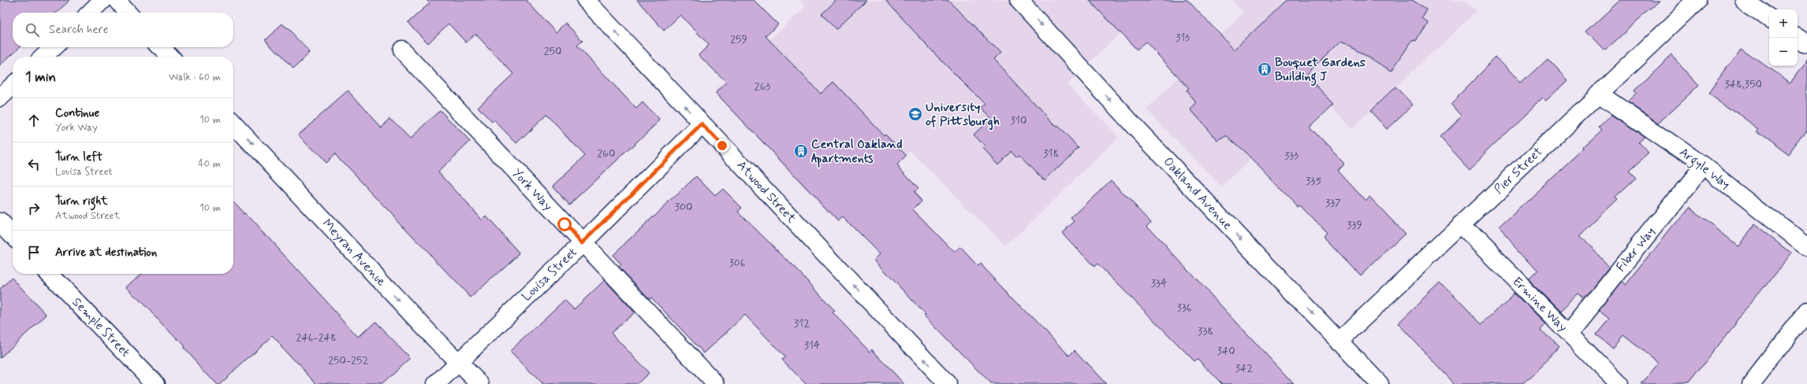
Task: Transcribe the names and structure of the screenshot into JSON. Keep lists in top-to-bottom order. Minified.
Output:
{"streets":{"street":["Argyle Way","Pier Street","York Way","Atwood Street","Oakland Avenue","Fiber Way","Meyran Avenue","Louisa Street","Ermine Way","Semple Street"]},"crossings":[["Argyle Way","Pier Street"],["Argyle Way","Fiber Way"],["Pier Street","Oakland Avenue"],["Pier Street","Ermine Way"],["York Way","Louisa Street"],["Atwood Street","Louisa Street"],["Fiber Way","Ermine Way"],["Meyran Avenue","Louisa Street"]],"one_way":["Atwood Street","Oakland Avenue","Meyran Avenue"],"places":{"building":["Bouquet Gardens Building J","Central Oakland Apartments"],"school or university":["University of Pittsburgh"]},"house_numbers":["313","259","250","348,350","263","310","260","318","333","335","337","300","339","306","334","336","312","338","246-248","314","340","250-252","342"],"page":{"map_buttons":["+","−"],"search":"Search here","heading":["1 min","Walk · 60 m"],"list":[["Continue","York Way","10 m"],["Turn left","Louisa Street","40 m"],["Turn right","Atwood Street","10 m"],"Arrive at destination"]}}
